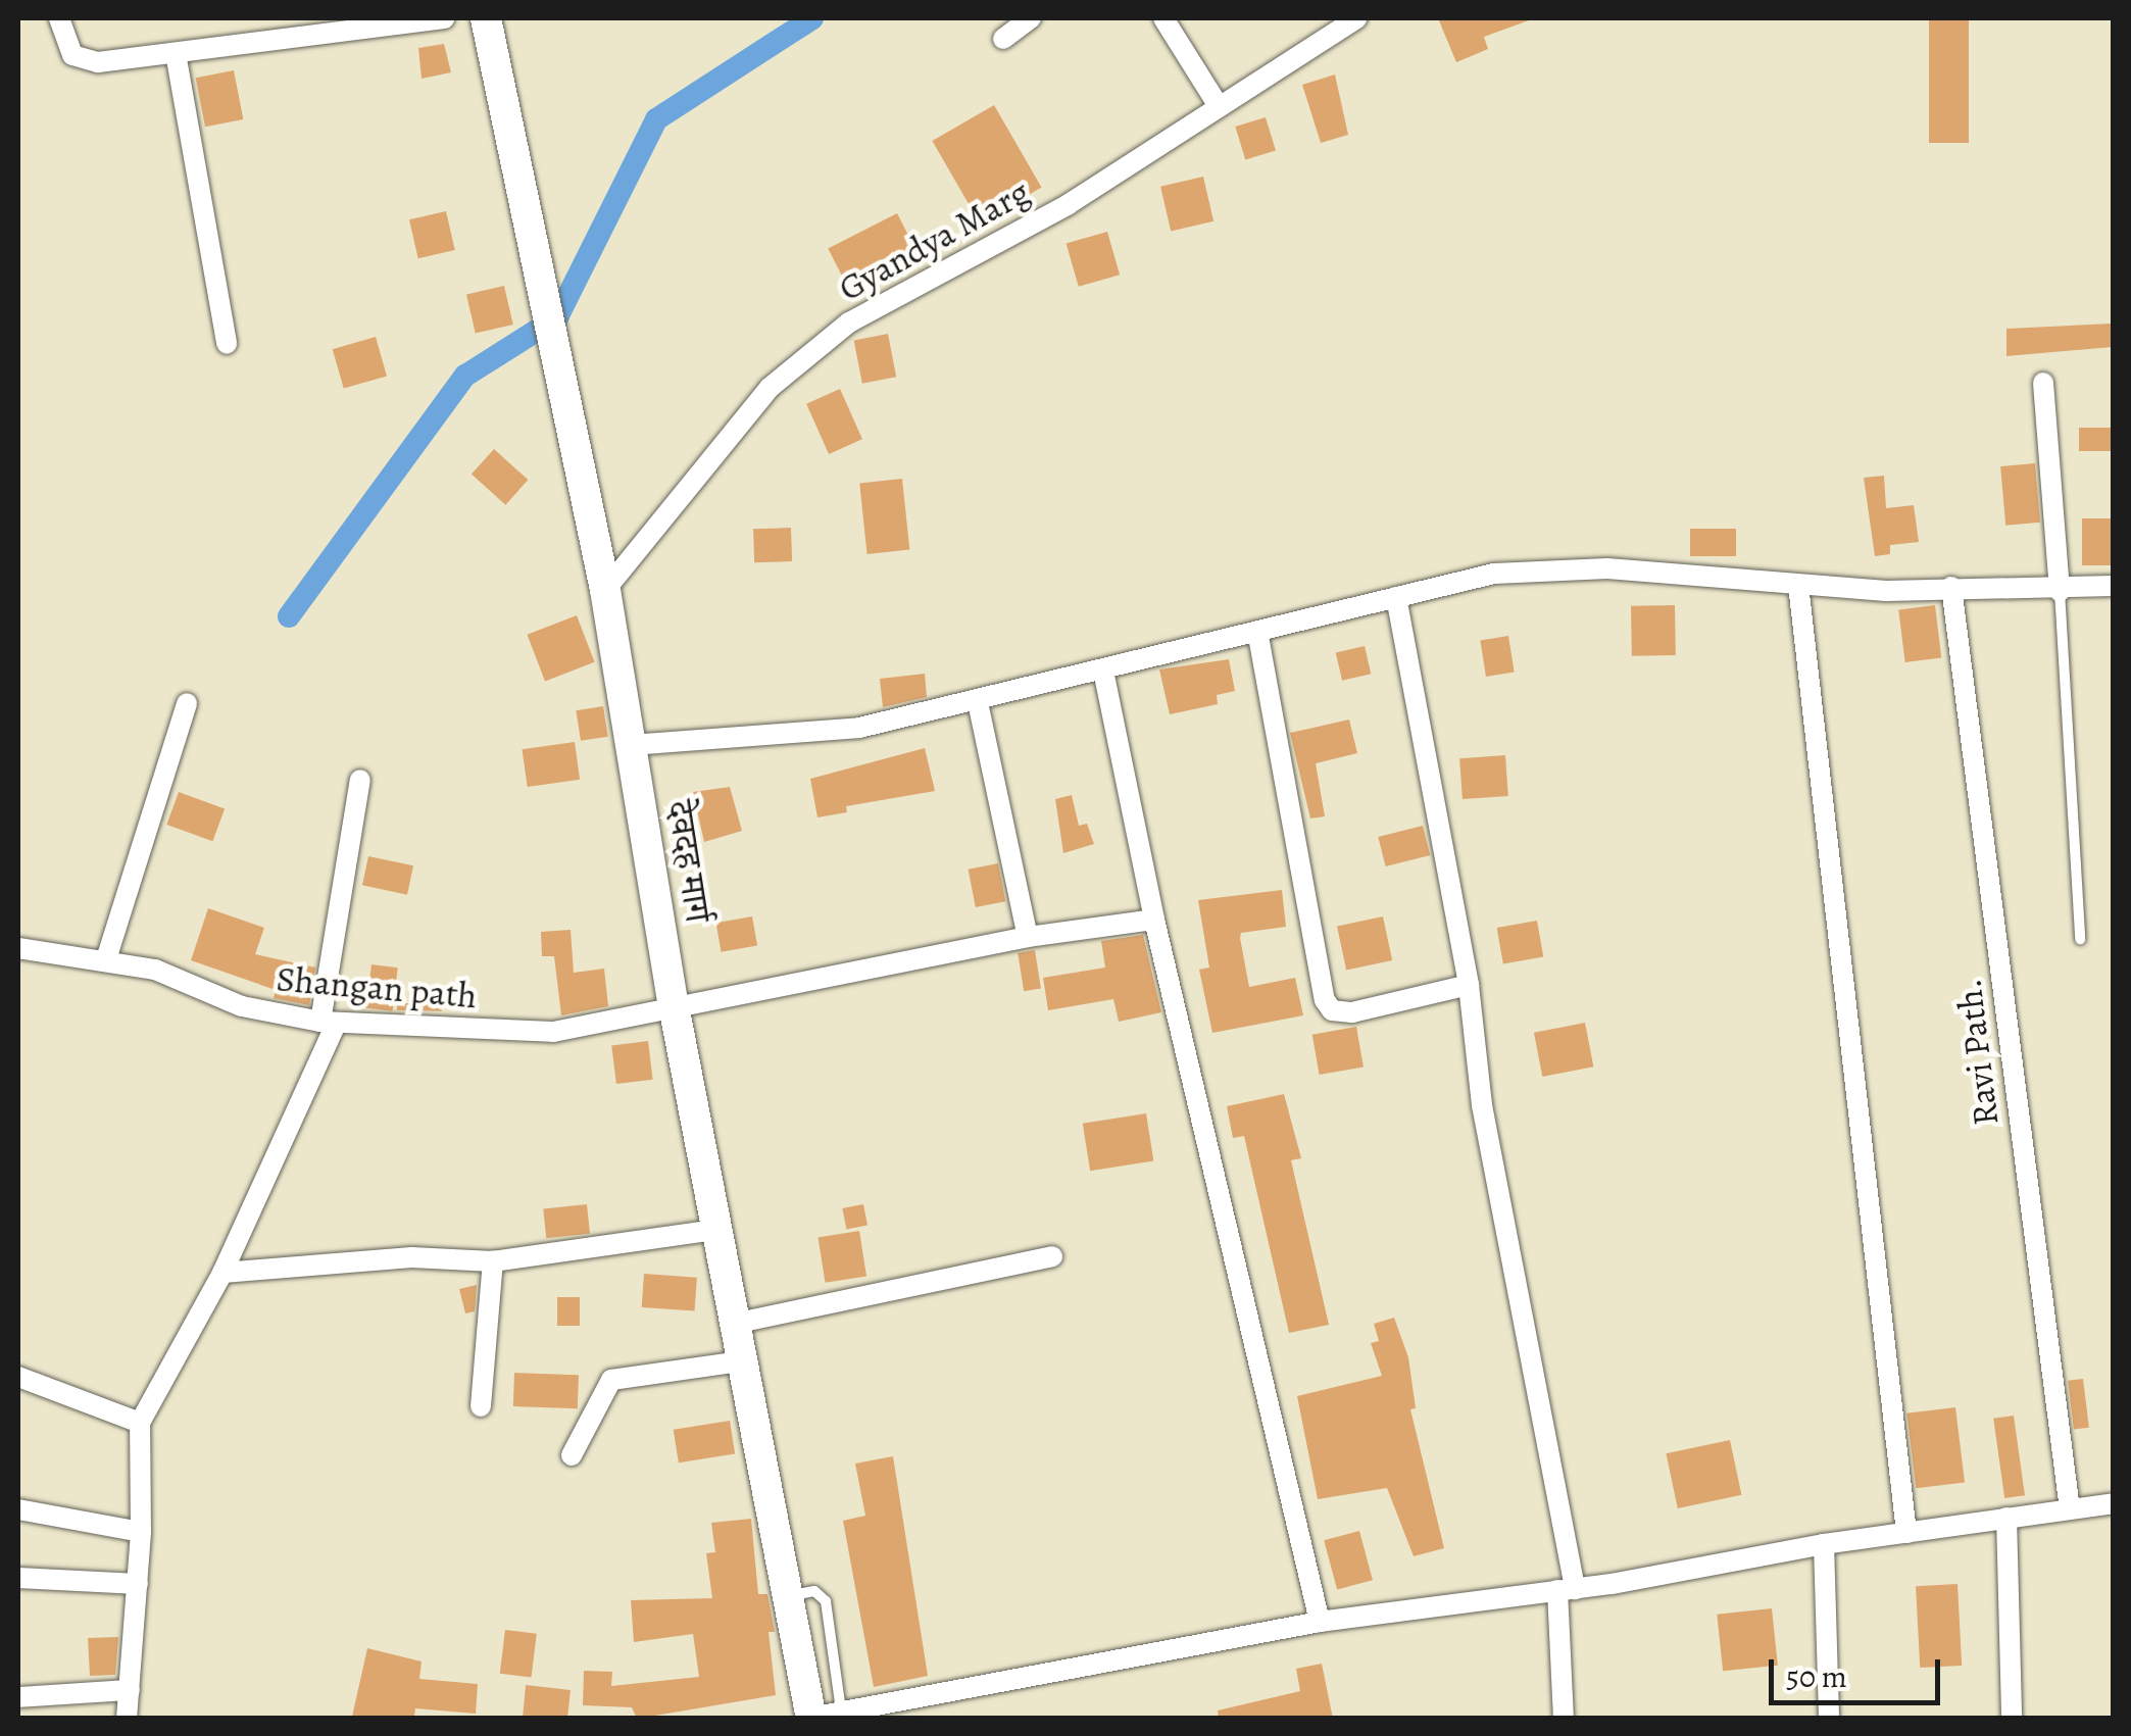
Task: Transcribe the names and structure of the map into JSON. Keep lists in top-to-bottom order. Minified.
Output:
{"streets":{"main road":["देवदह मार्ग"],"street":["Gyandya Marg","Shangan path","Ravi Path."]},"crossings":[["Gyandya Marg","देवदह मार्ग"],["देवदह मार्ग","Shangan path"]],"scale_bar":"50 m"}
